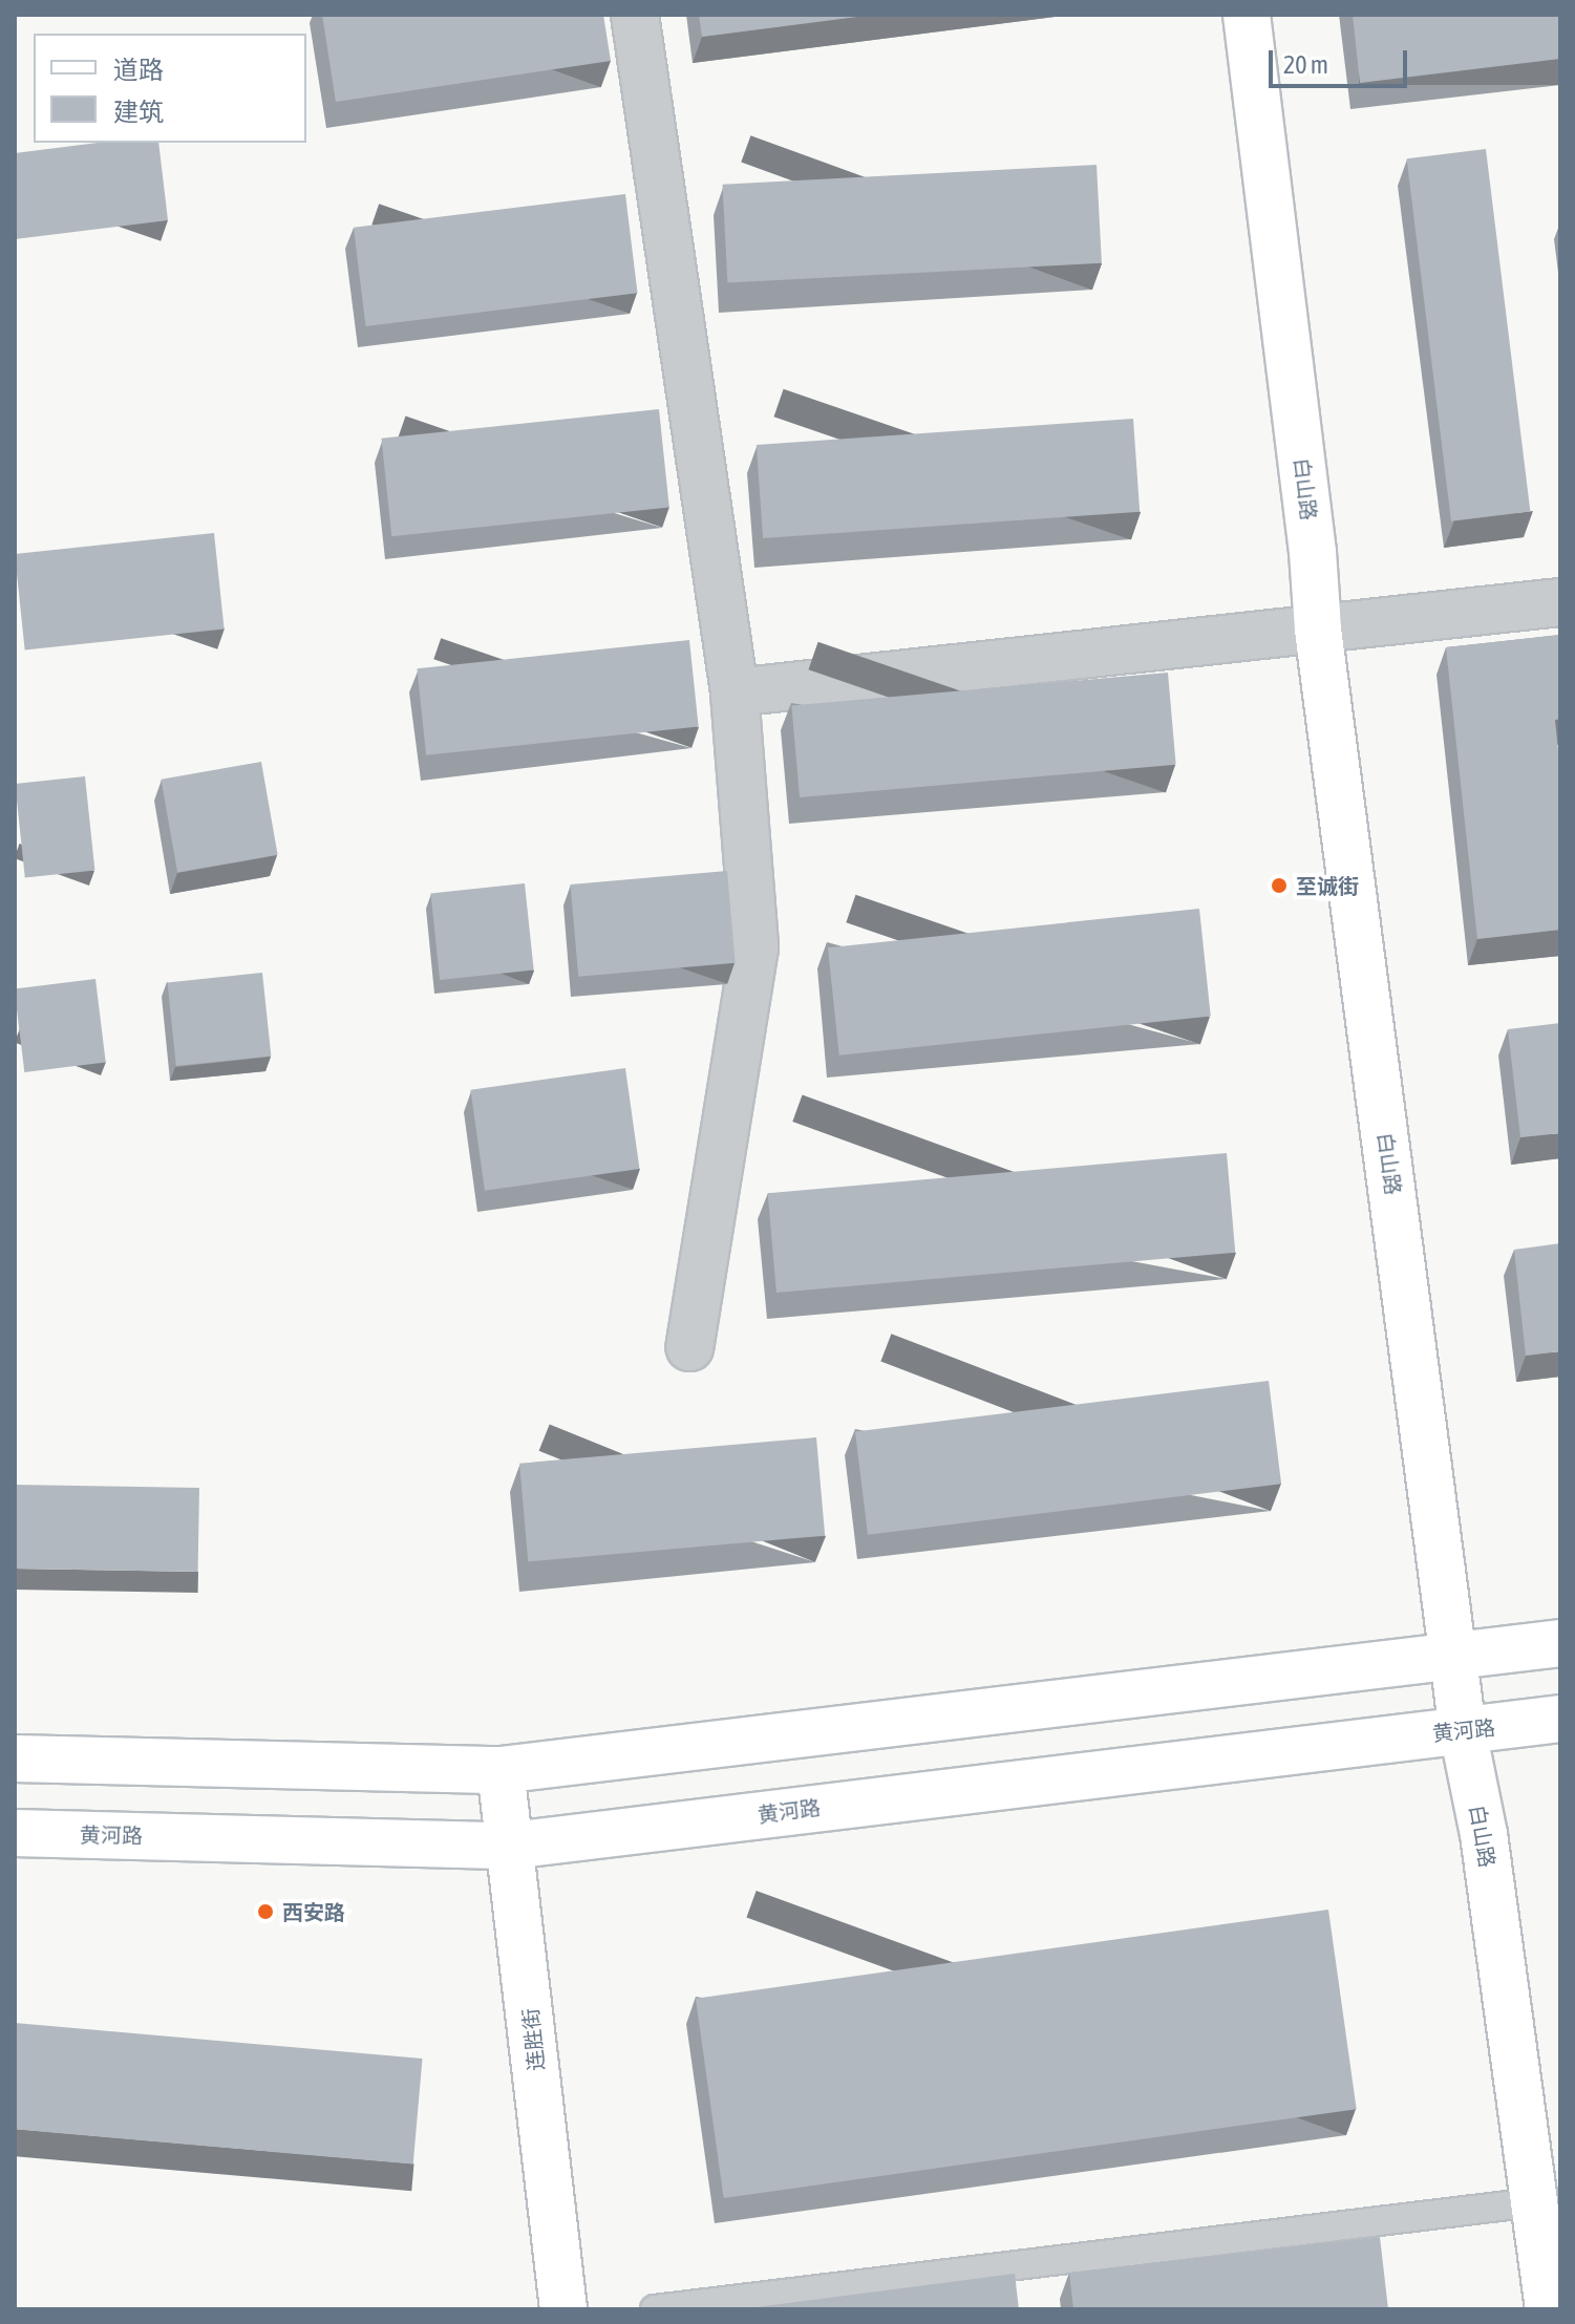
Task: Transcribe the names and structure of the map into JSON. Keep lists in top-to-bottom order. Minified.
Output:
{"streets":{"main road":["白山路","黄河路","连胜街"]},"crossings":[["白山路","黄河路"],["黄河路","连胜街"]],"places":["至诚街","西安路"],"legend":["道路","建筑"],"scale_bar":"20 m"}
